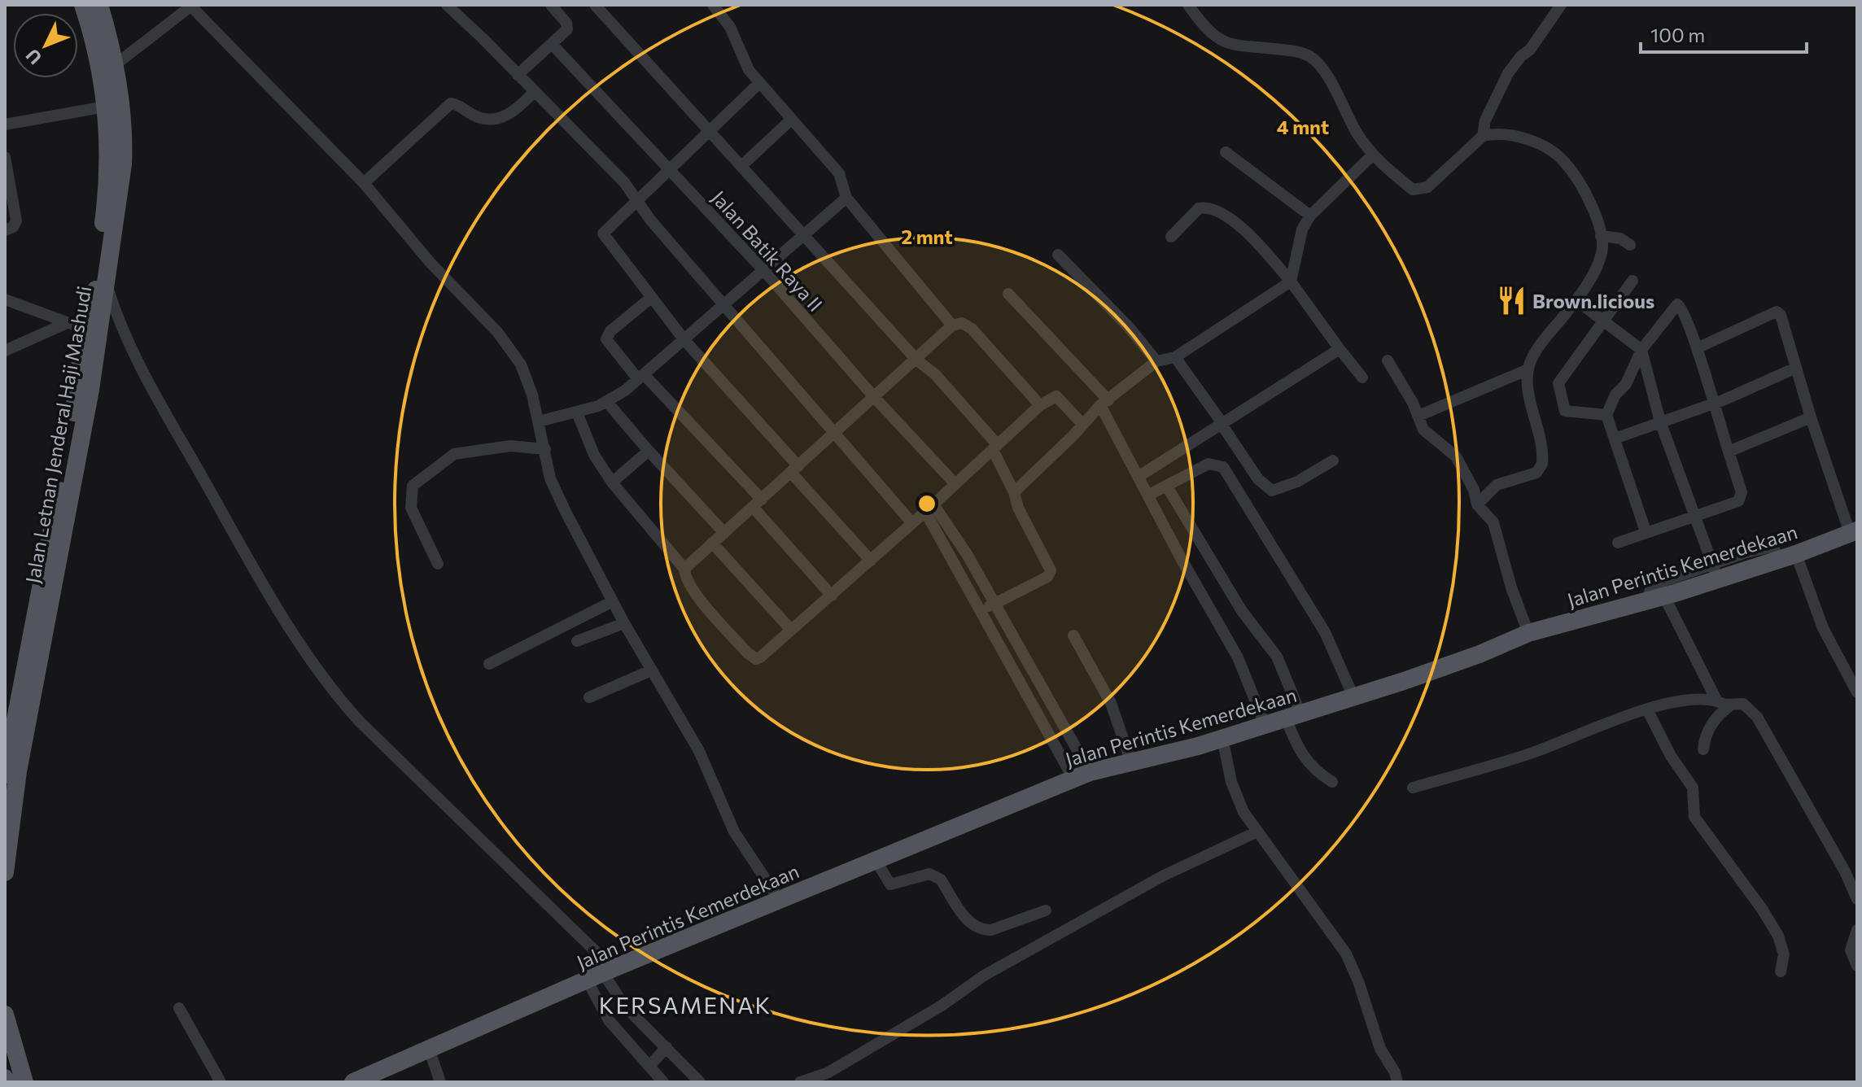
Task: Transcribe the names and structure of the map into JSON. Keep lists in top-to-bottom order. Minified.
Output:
{"streets":{"main road":["Jalan Letnan Jenderal Haji Mashudi","Jalan Perintis Kemerdekaan"],"street":["Jalan Batik Raya II"]},"districts":["KERSAMENAK"],"places":{"restaurant":["Brown.licious"]},"scale_bar":"100 m","north":"bottom left","rings":["4 mnt","2 mnt"]}
